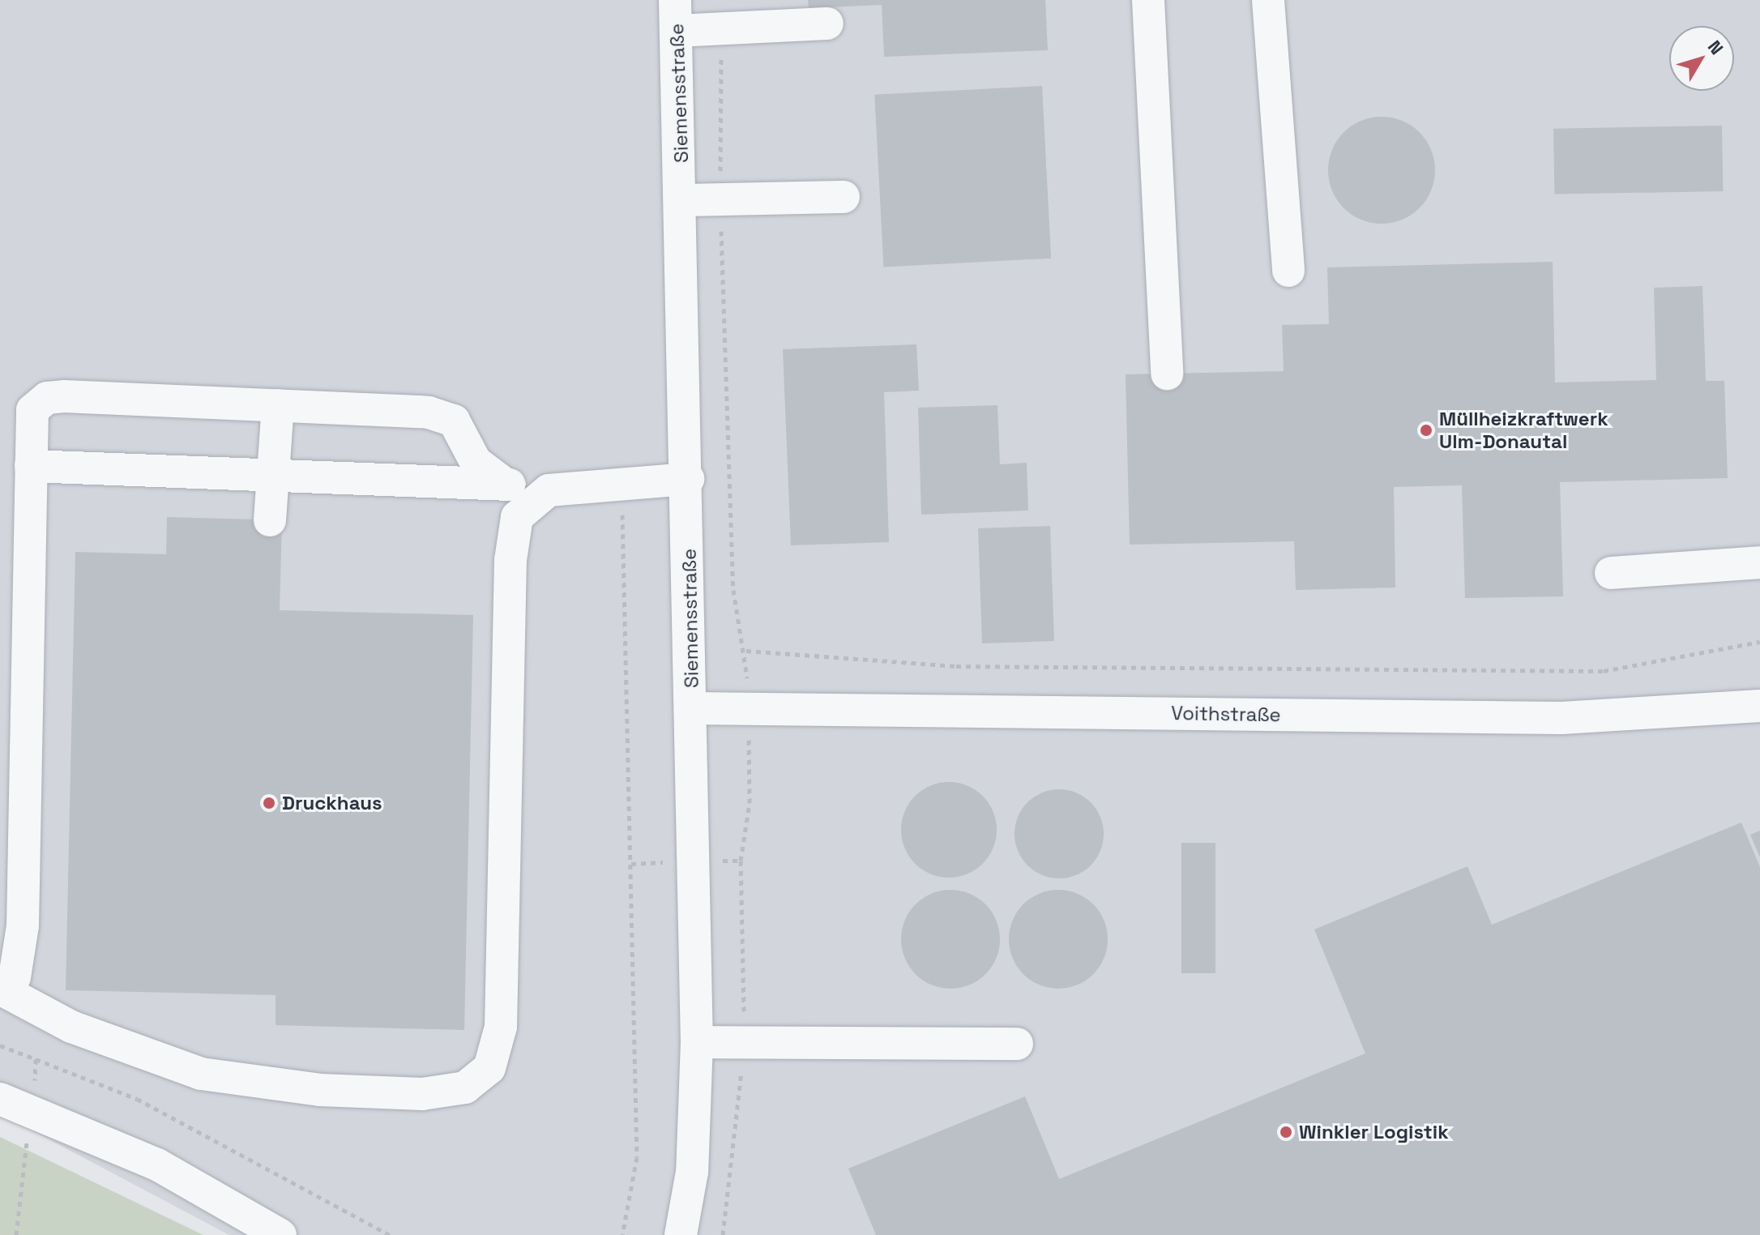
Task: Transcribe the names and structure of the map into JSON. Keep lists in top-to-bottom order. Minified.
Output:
{"streets":{"street":["Siemensstraße","Voithstraße"]},"crossings":[["Siemensstraße","Voithstraße"]],"places":["Müllheizkraftwerk Ulm-Donautal","Druckhaus","Winkler Logistik"],"north":"top right"}
